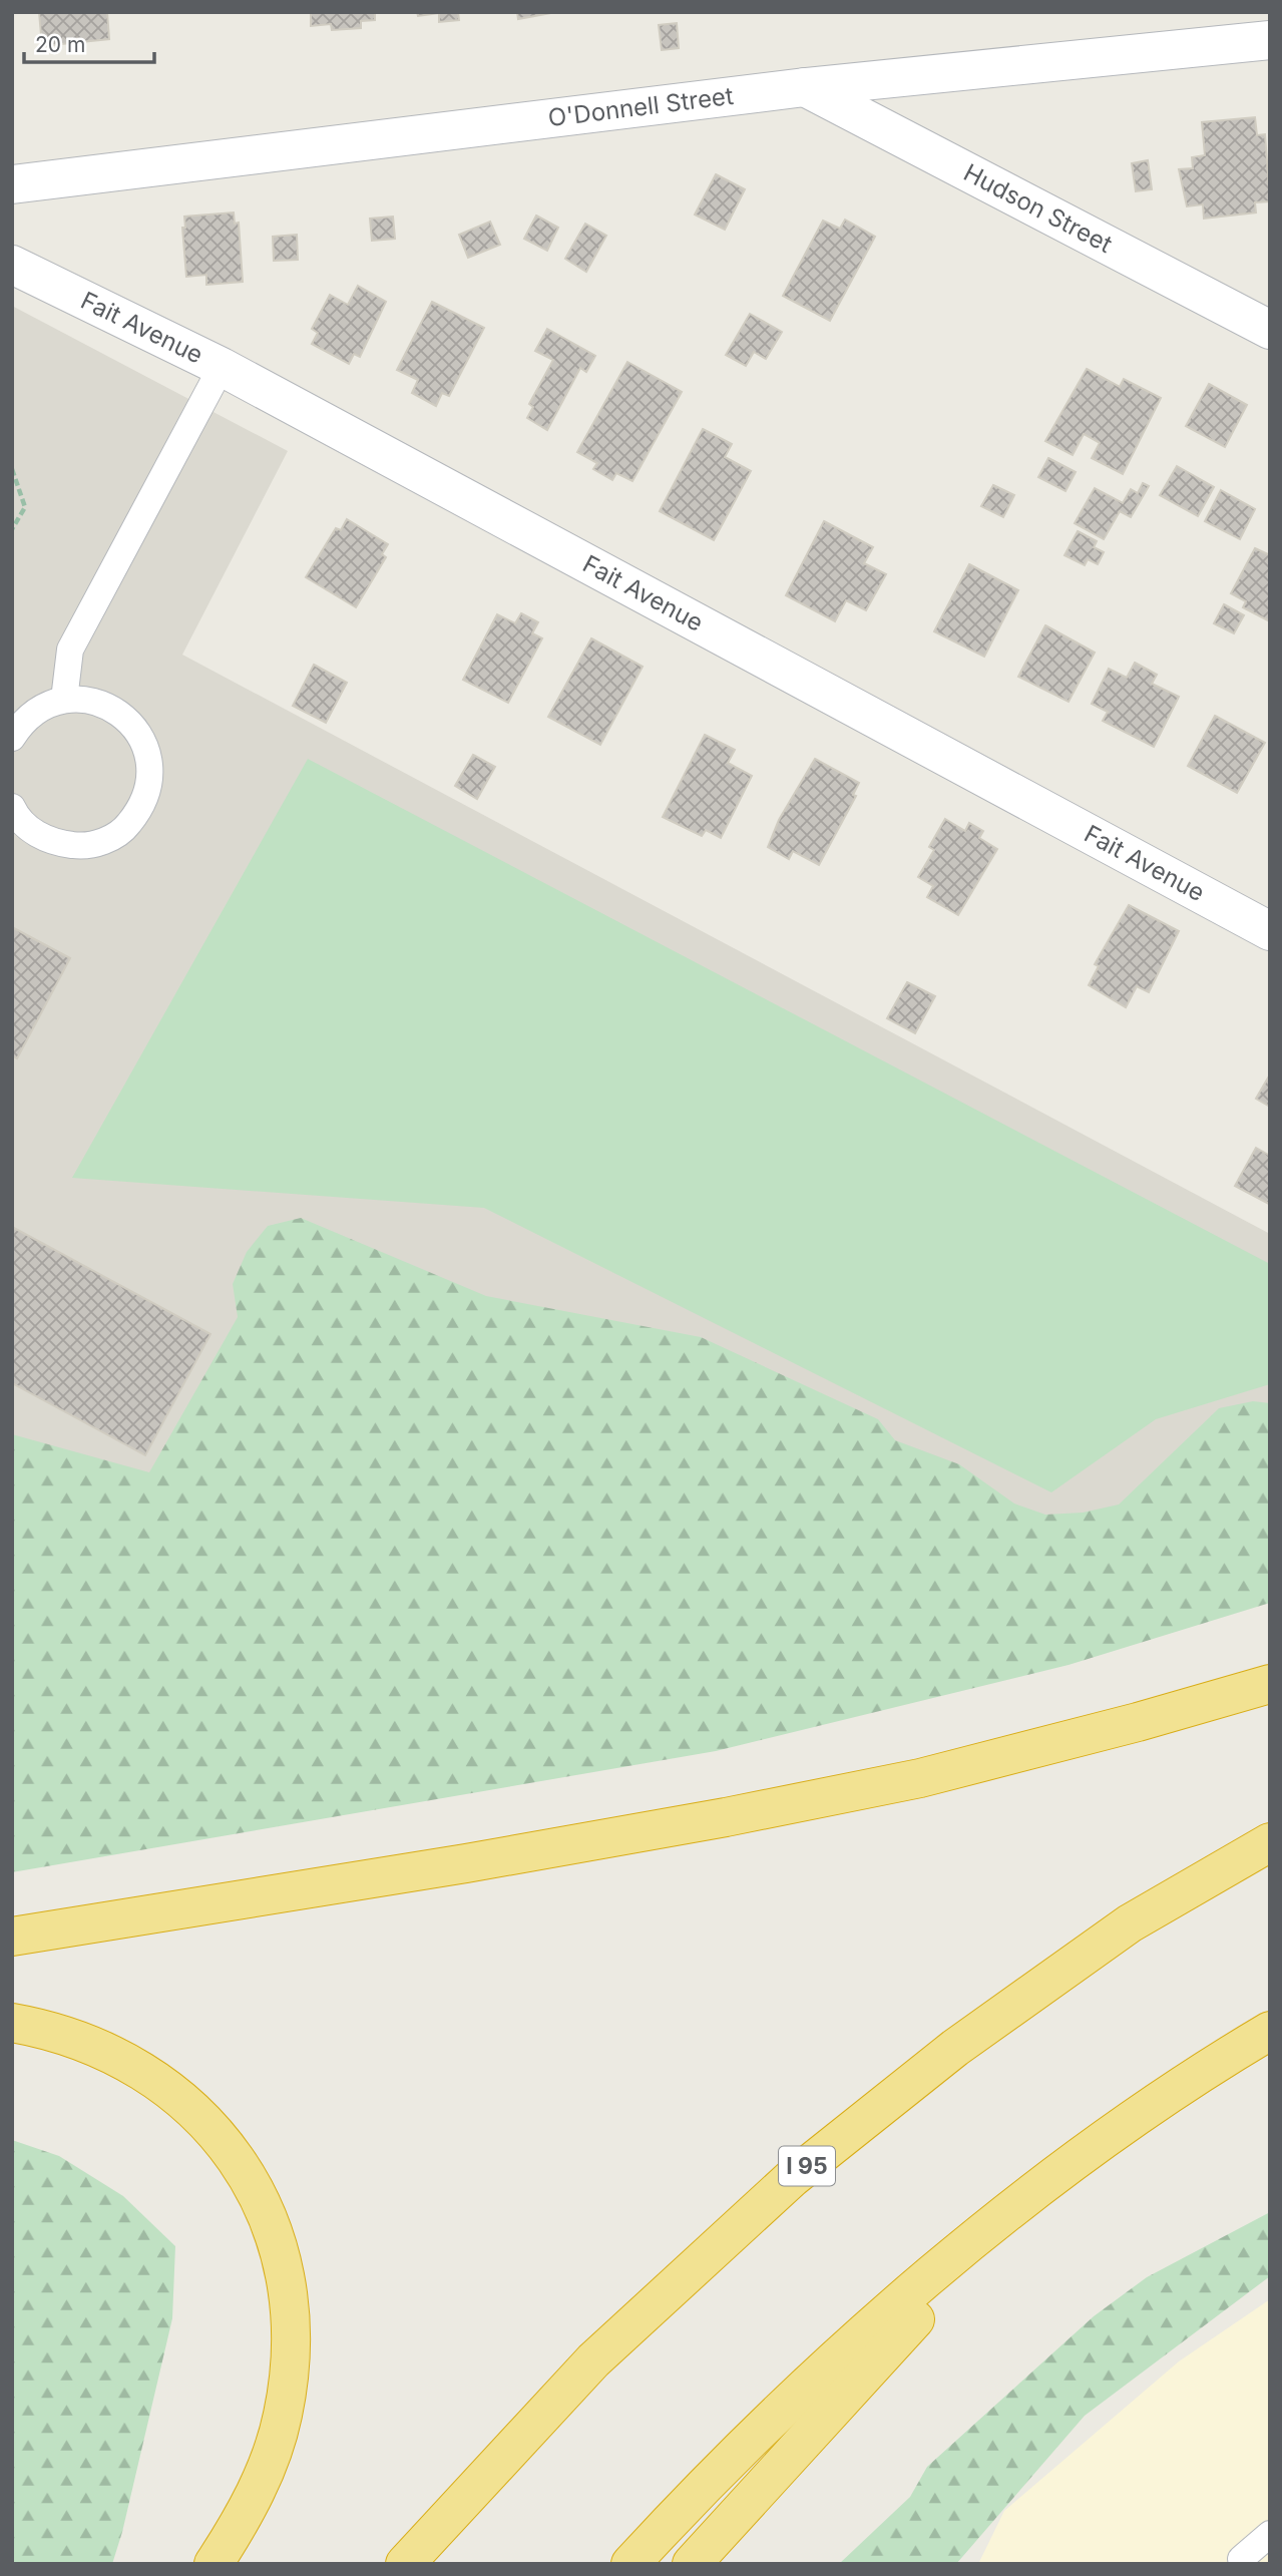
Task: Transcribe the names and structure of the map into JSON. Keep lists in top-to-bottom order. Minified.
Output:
{"streets":{"highway":["I 95"],"street":["O'Donnell Street","Hudson Street","Fait Avenue"]},"crossings":[["O'Donnell Street","Hudson Street"]],"scale_bar":"20 m"}
